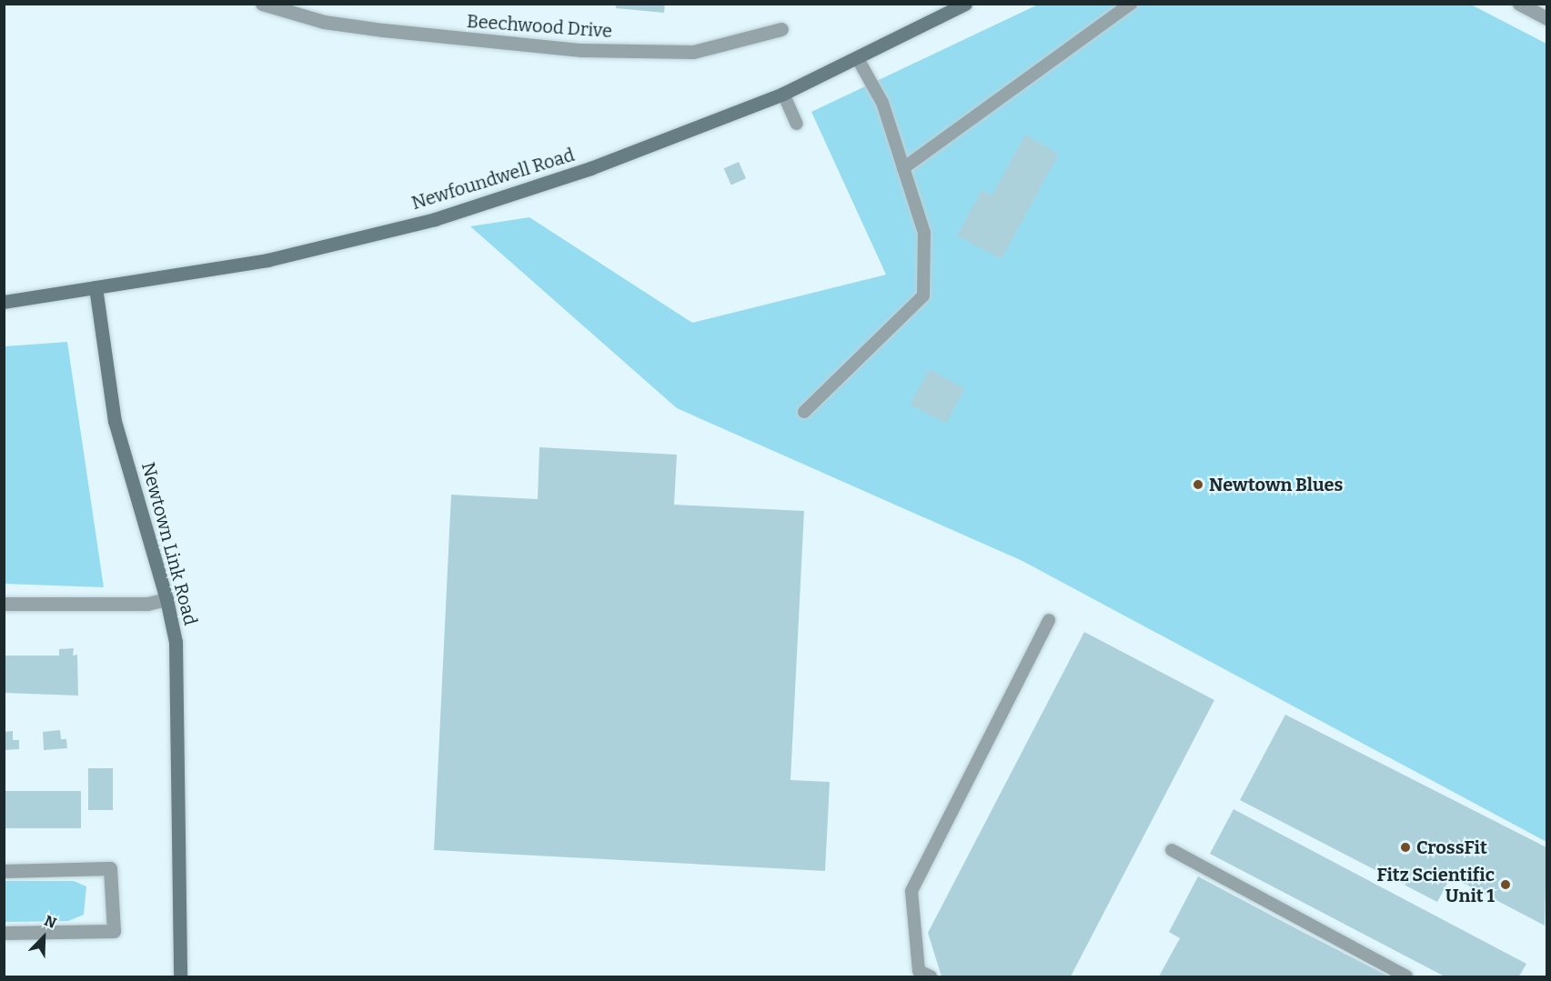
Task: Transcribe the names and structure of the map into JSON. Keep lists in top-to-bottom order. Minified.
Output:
{"streets":{"main road":["Newfoundwell Road","Newtown Link Road"],"street":["Beechwood Drive"]},"crossings":[["Newfoundwell Road","Newtown Link Road"]],"places":["Newtown Blues","CrossFit","Fitz Scientific Unit 1"],"north":"top right"}
